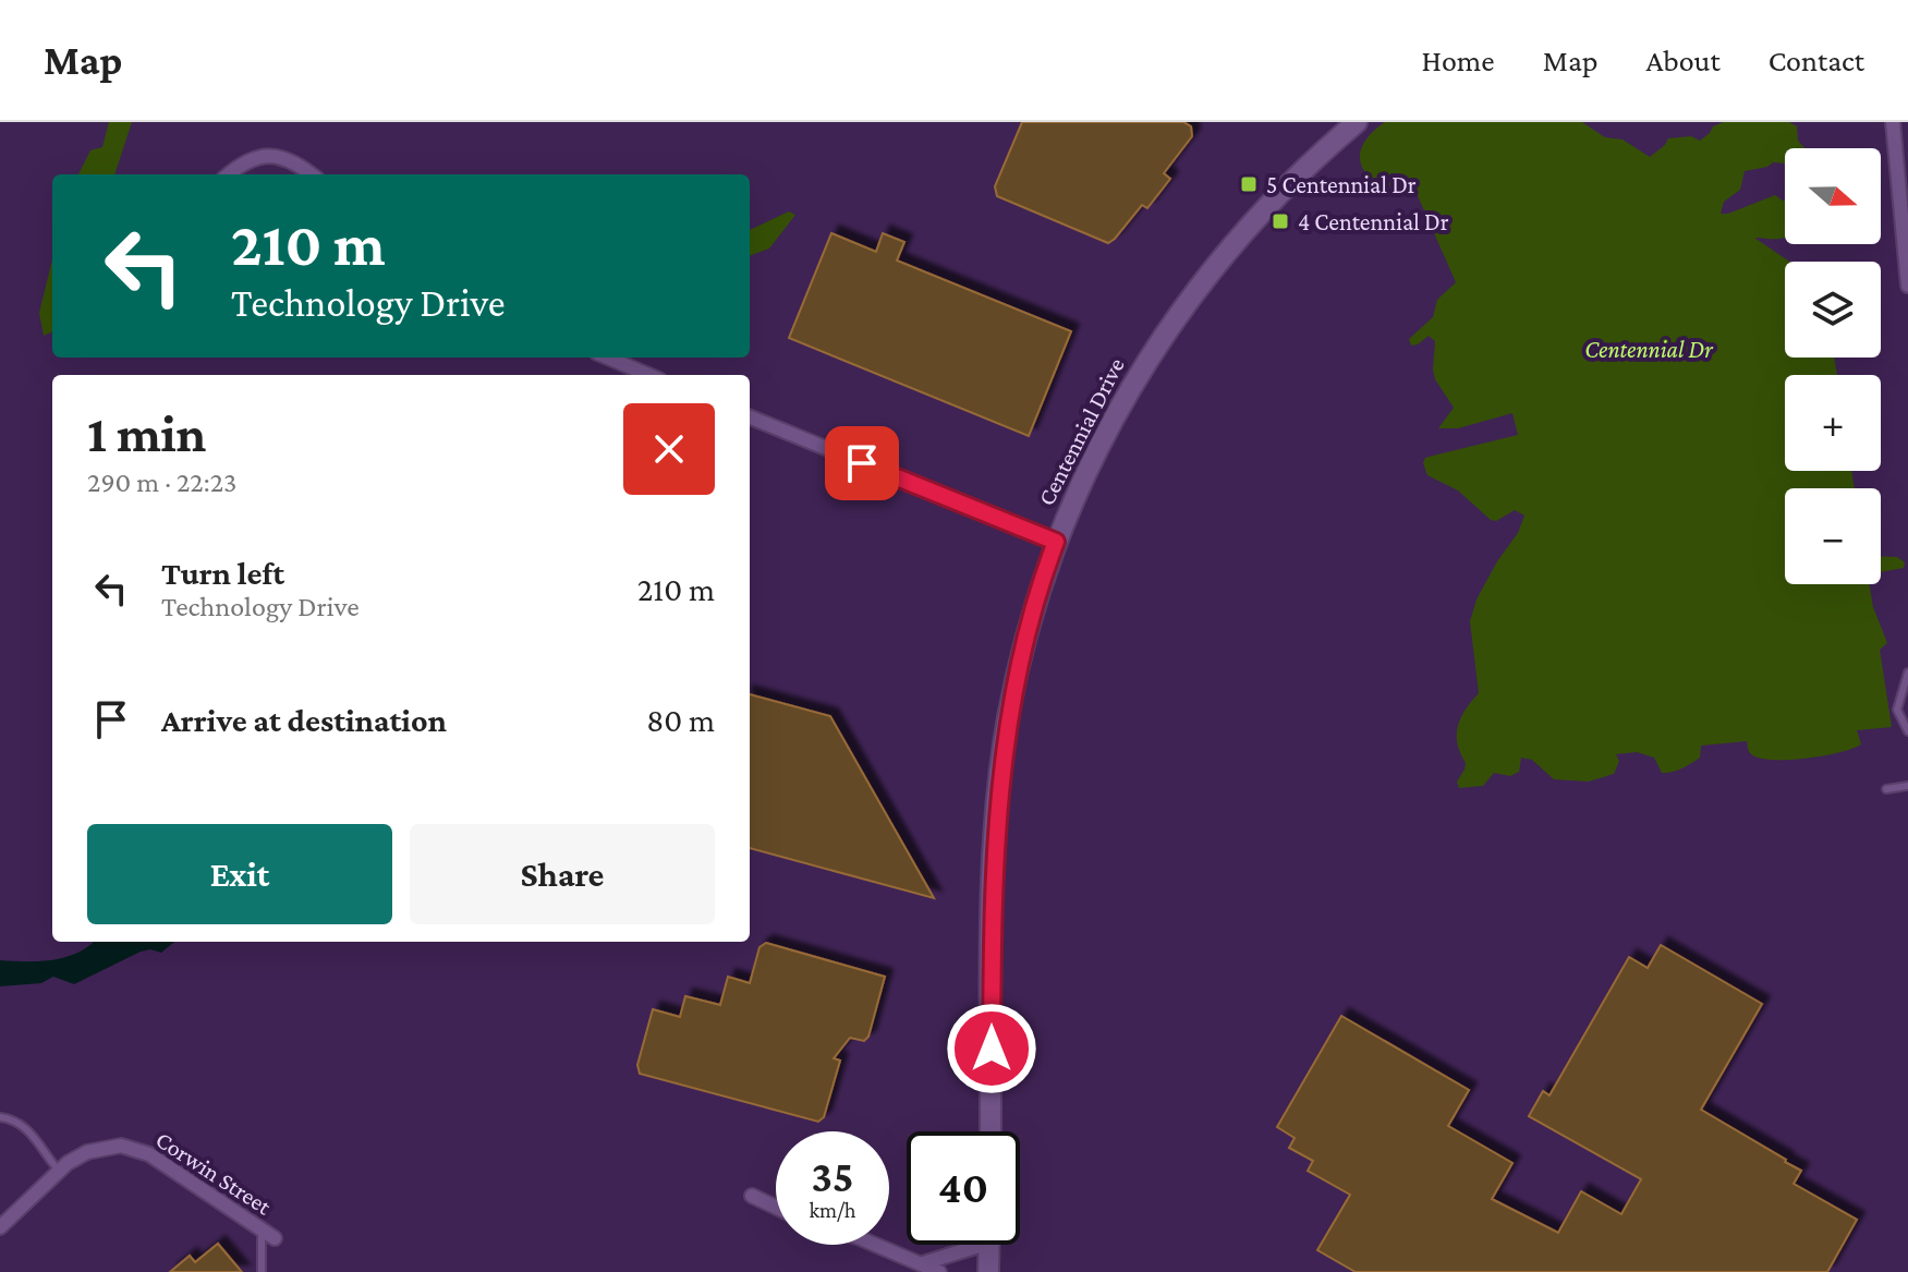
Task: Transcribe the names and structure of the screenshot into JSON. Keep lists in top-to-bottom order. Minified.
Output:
{"streets":{"street":["Centennial Drive","Corwin Street"]},"parks":["Centennial Dr"],"places":{"transit":["5 Centennial Dr","4 Centennial Dr"]},"north":"right","page":{"header":"Map","nav":["Home","Map","About","Contact"],"map_buttons":["+","−"],"turn":["210 m","Technology Drive"],"heading":["1 min","290 m · 22:23"],"list":[{"name":"Turn left","note":"Technology Drive","value":"210 m"},{"name":"Arrive at destination","value":"80 m"}],"buttons":["Exit","Share"],"speed":"35 km/h","limit":"40"}}
